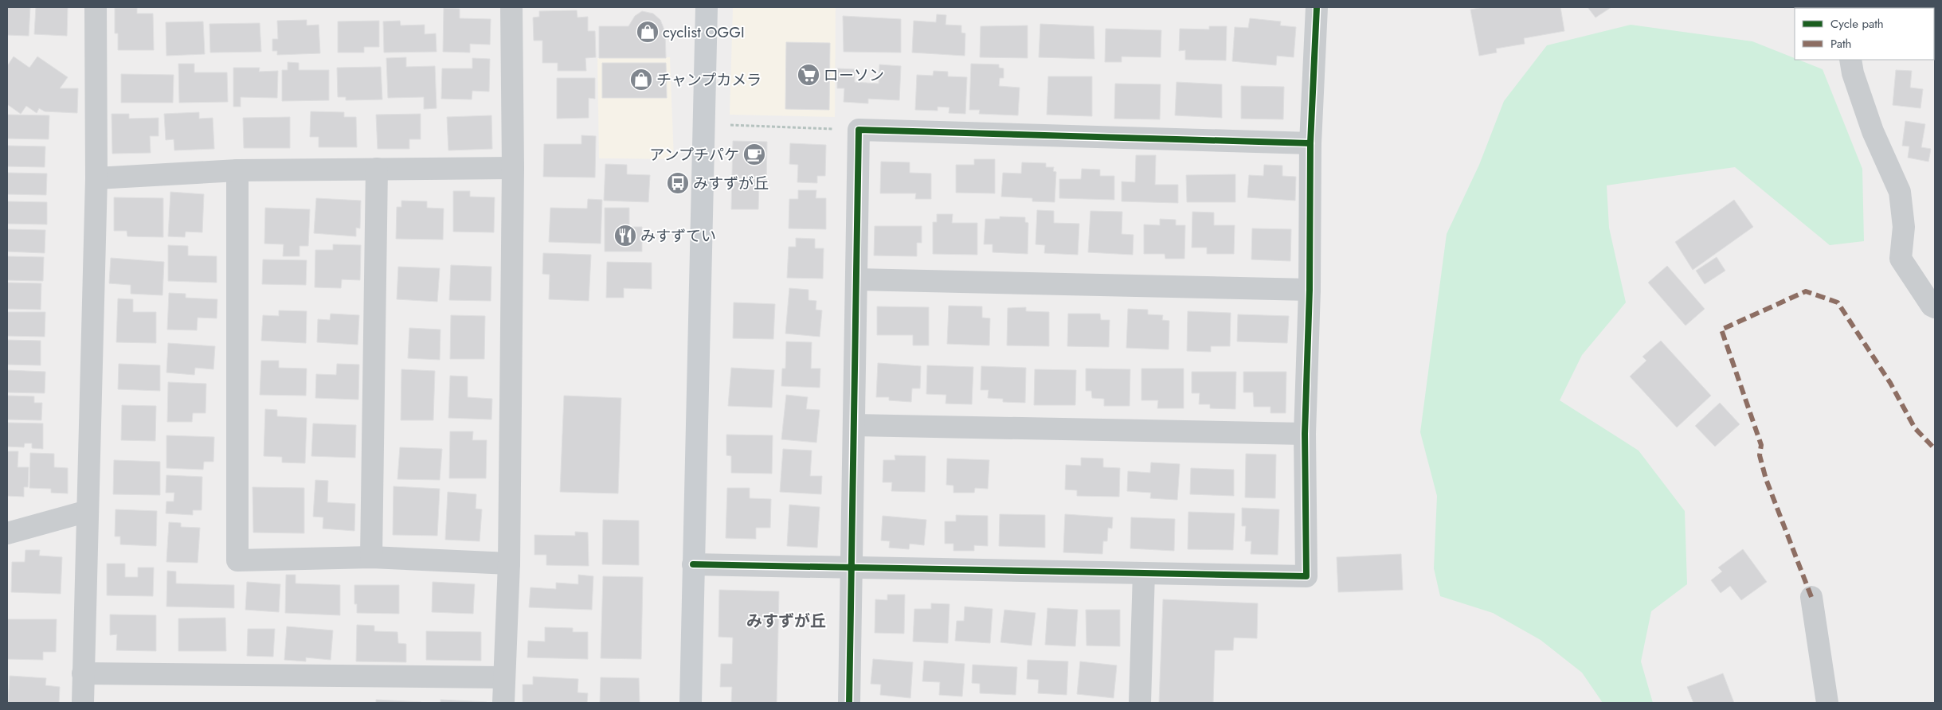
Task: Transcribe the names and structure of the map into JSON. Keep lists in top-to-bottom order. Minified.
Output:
{"districts":["みすずが丘"],"places":{"shop":["cyclist OGGI","チャンプカメラ"],"supermarket":["ローソン"],"cafe":["アンプチパケ"],"bus stop":["みすずが丘"],"restaurant":["みすずてい"]},"legend":["Cycle path","Path"]}
